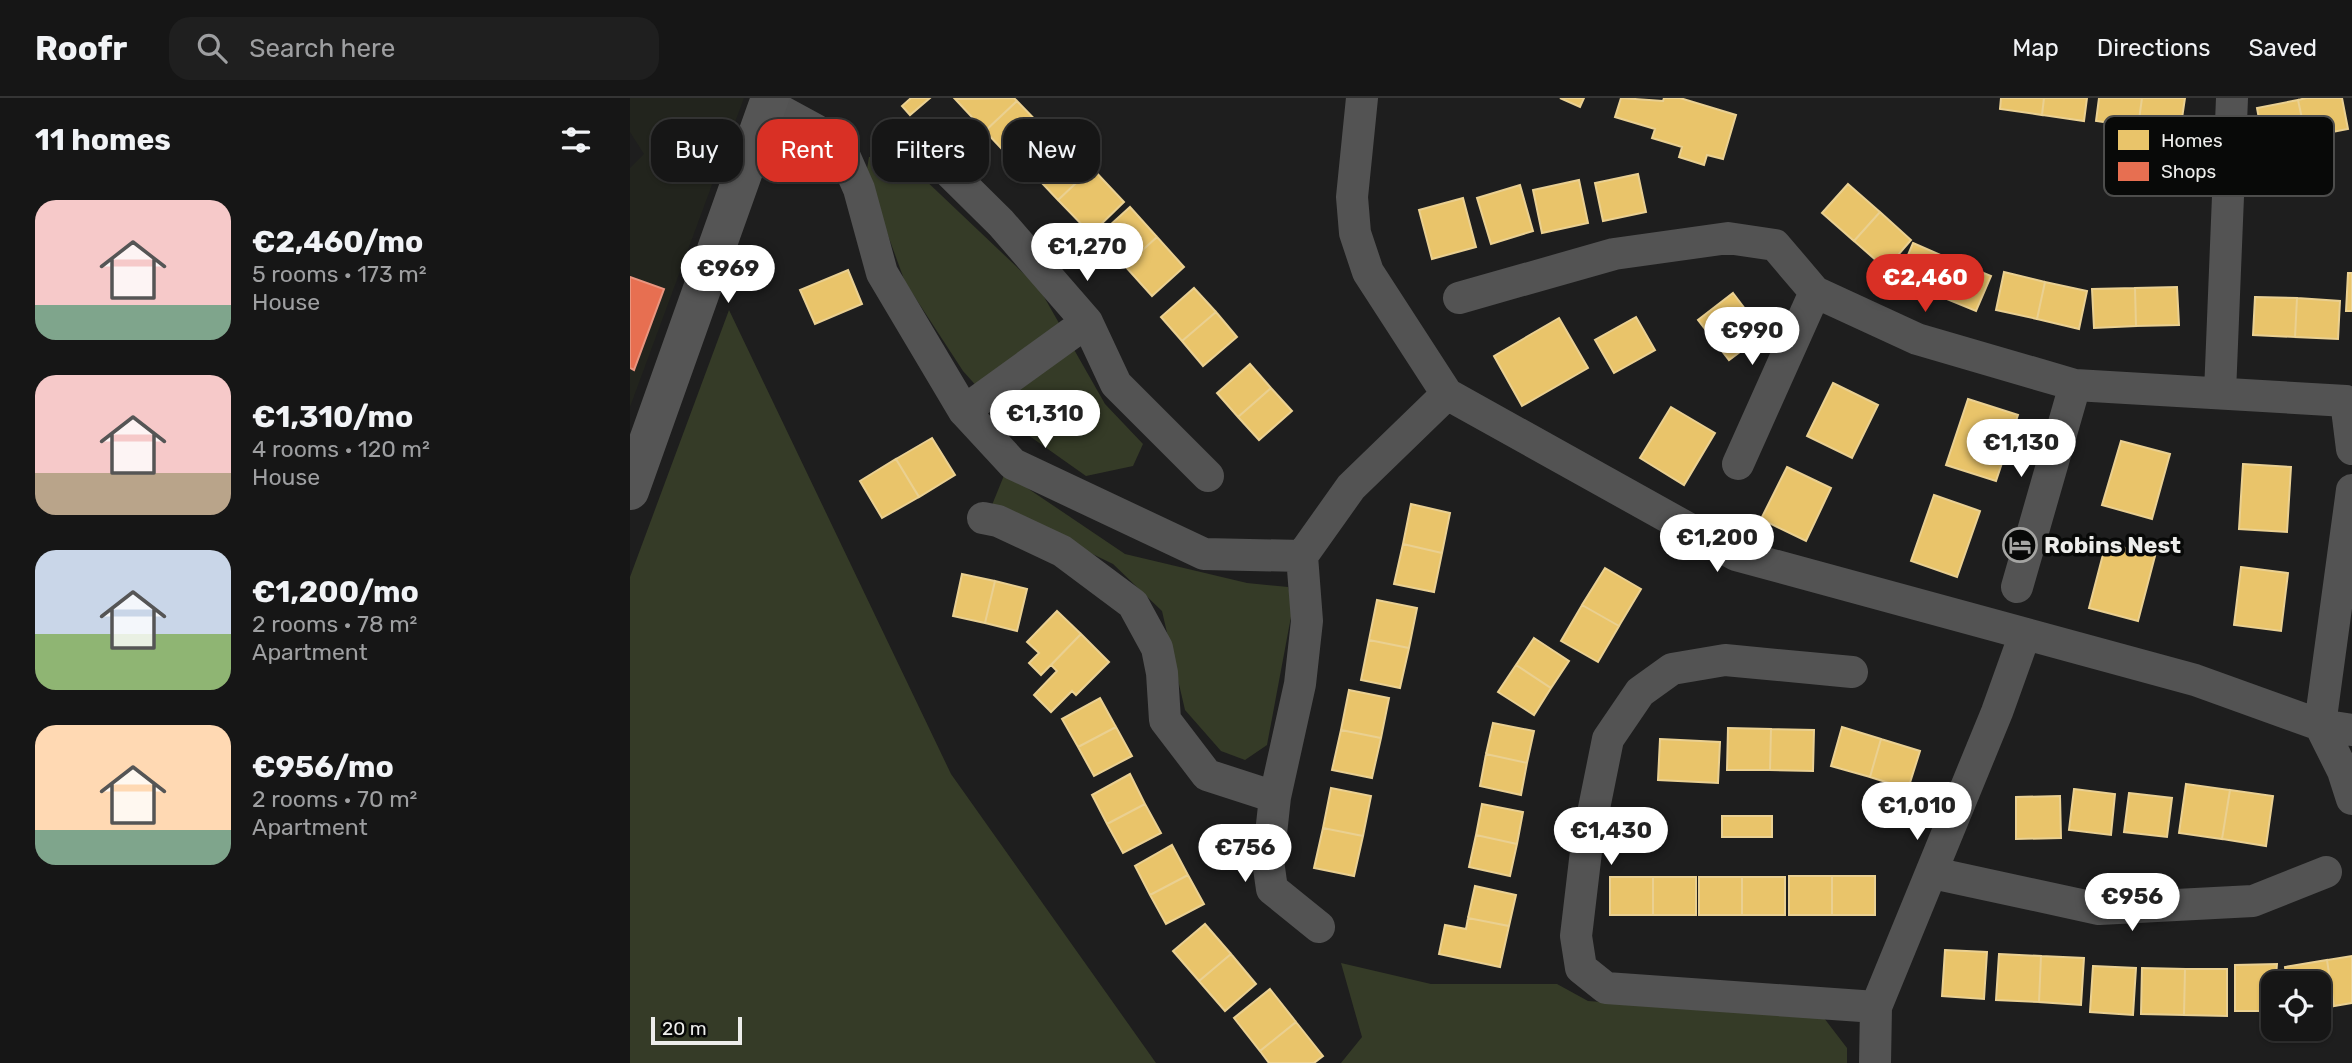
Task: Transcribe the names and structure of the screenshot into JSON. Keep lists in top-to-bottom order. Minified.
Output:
{"places":{"hotel":["Robins Nest"]},"legend":["Homes","Shops"],"scale_bar":"20 m","page":{"header":"Roofr","search":"Search here","nav":["Map","Directions","Saved"],"heading":"11 homes","chip":["Buy","Rent","Filters","New"],"list":[{"name":"€2,460/mo","note":"5 rooms · 173 m² · House"},{"name":"€1,310/mo","note":"4 rooms · 120 m² · House"},{"name":"€1,200/mo","note":"2 rooms · 78 m² · Apartment"},{"name":"€956/mo","note":"2 rooms · 70 m² · Apartment"}],"price":["€1,270","€969","€2,460","€990","€1,310","€1,130","€1,200","€1,010","€1,430","€756","€956"],"scale":"20 m"}}
